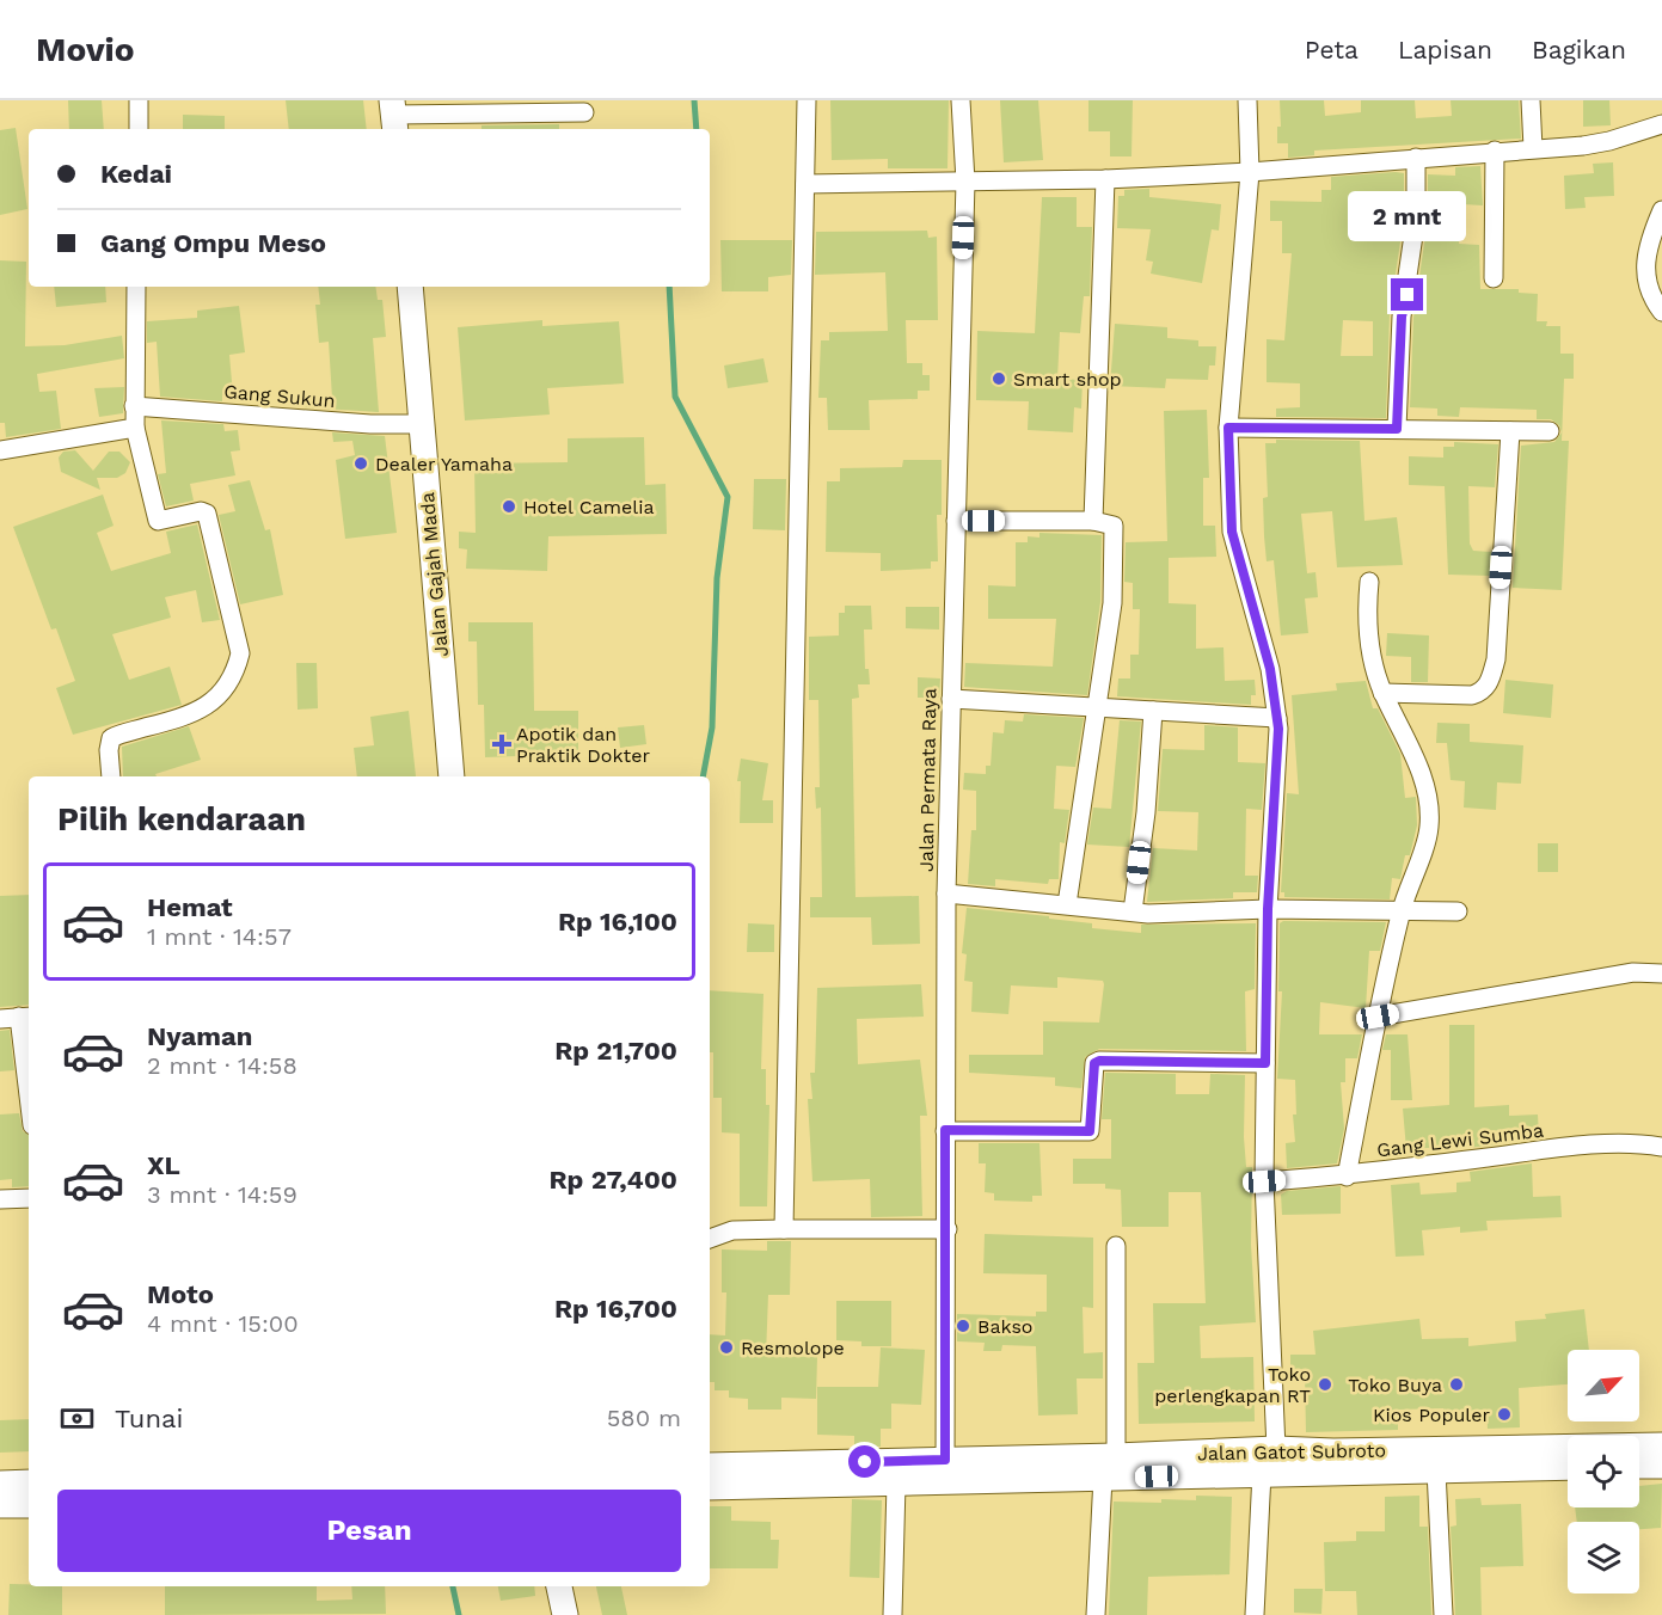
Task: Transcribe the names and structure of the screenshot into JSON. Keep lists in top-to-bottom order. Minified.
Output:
{"streets":{"street":["Gang Sukun","Jalan Gajah Mada","Jalan Permata Raya","Gang Lewi Sumba","Jalan Gatot Subroto"]},"crossings":[["Gang Sukun","Jalan Gajah Mada"],["Jalan Permata Raya","Jalan Gatot Subroto"]],"places":{"other":["Smart shop","Dealer Yamaha","Hotel Camelia","Bakso","Resmolope","Toko perlengkapan RT","Toko Buya","Kios Populer"],"health":["Apotik dan Praktik Dokter"]},"north":"top right","page":{"header":"Movio","nav":["Peta","Lapisan","Bagikan"],"banner":["Kedai","Gang Ompu Meso"],"bubble":"2 mnt","heading":"Pilih kendaraan","list":[{"name":"Hemat","note":"1 mnt · 14:57","value":"Rp 16,100"},{"name":"Nyaman","note":"2 mnt · 14:58","value":"Rp 21,700"},{"name":"XL","note":"3 mnt · 14:59","value":"Rp 27,400"},{"name":"Moto","note":"4 mnt · 15:00","value":"Rp 16,700"}],"pay":["Tunai","580 m"],"buttons":"Pesan"}}
